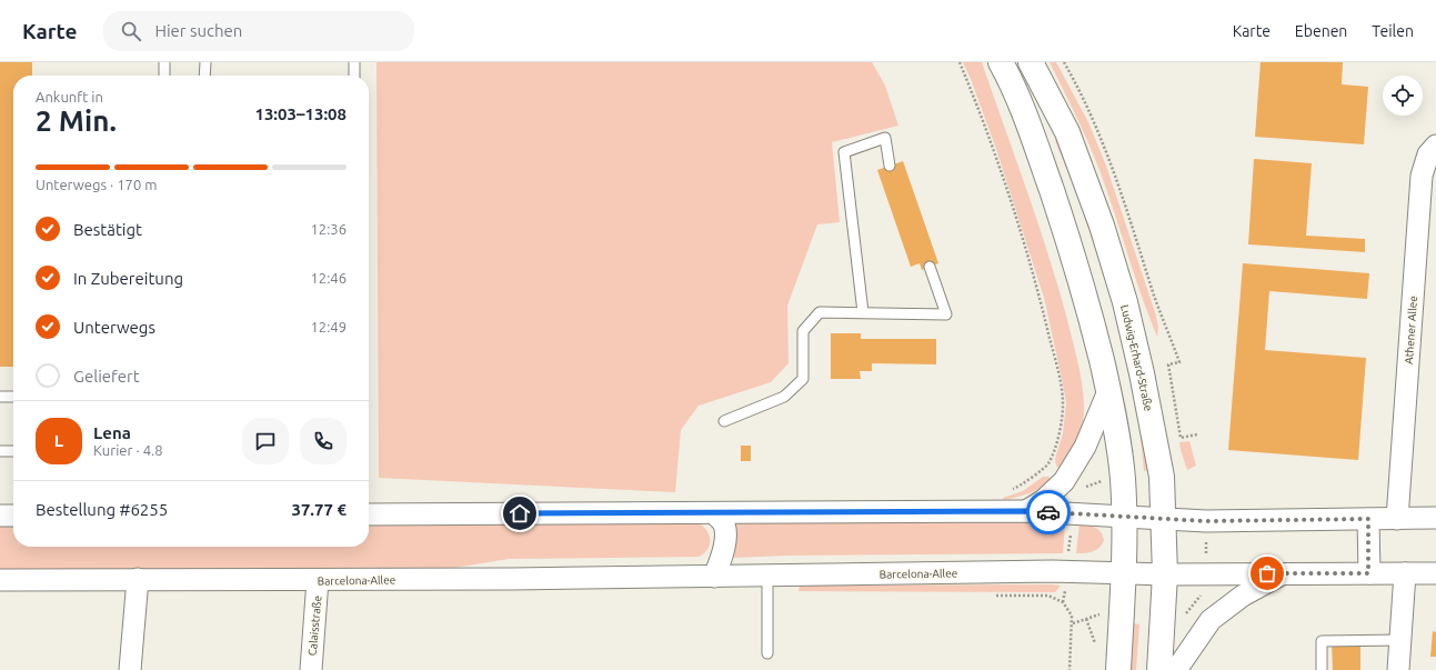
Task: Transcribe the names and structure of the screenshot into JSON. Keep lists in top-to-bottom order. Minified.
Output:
{"streets":{"main road":["Ludwig-Erhard-Straße"],"street":["Athener Allee","Barcelona-Allee","Calaisstraße"]},"crossings":[["Barcelona-Allee","Calaisstraße"]],"page":{"header":"Karte","search":"Hier suchen","nav":["Karte","Ebenen","Teilen"],"heading":["2 Min.","Ankunft in","13:03–13:08"],"panel":["Lena","Kurier · 4.8","Bestellung #6255","37.77 €"],"bar":"Unterwegs · 170 m","list":[["Bestätigt","12:36"],["In Zubereitung","12:46"],["Unterwegs","12:49"],"Geliefert"],"round":"L"}}
